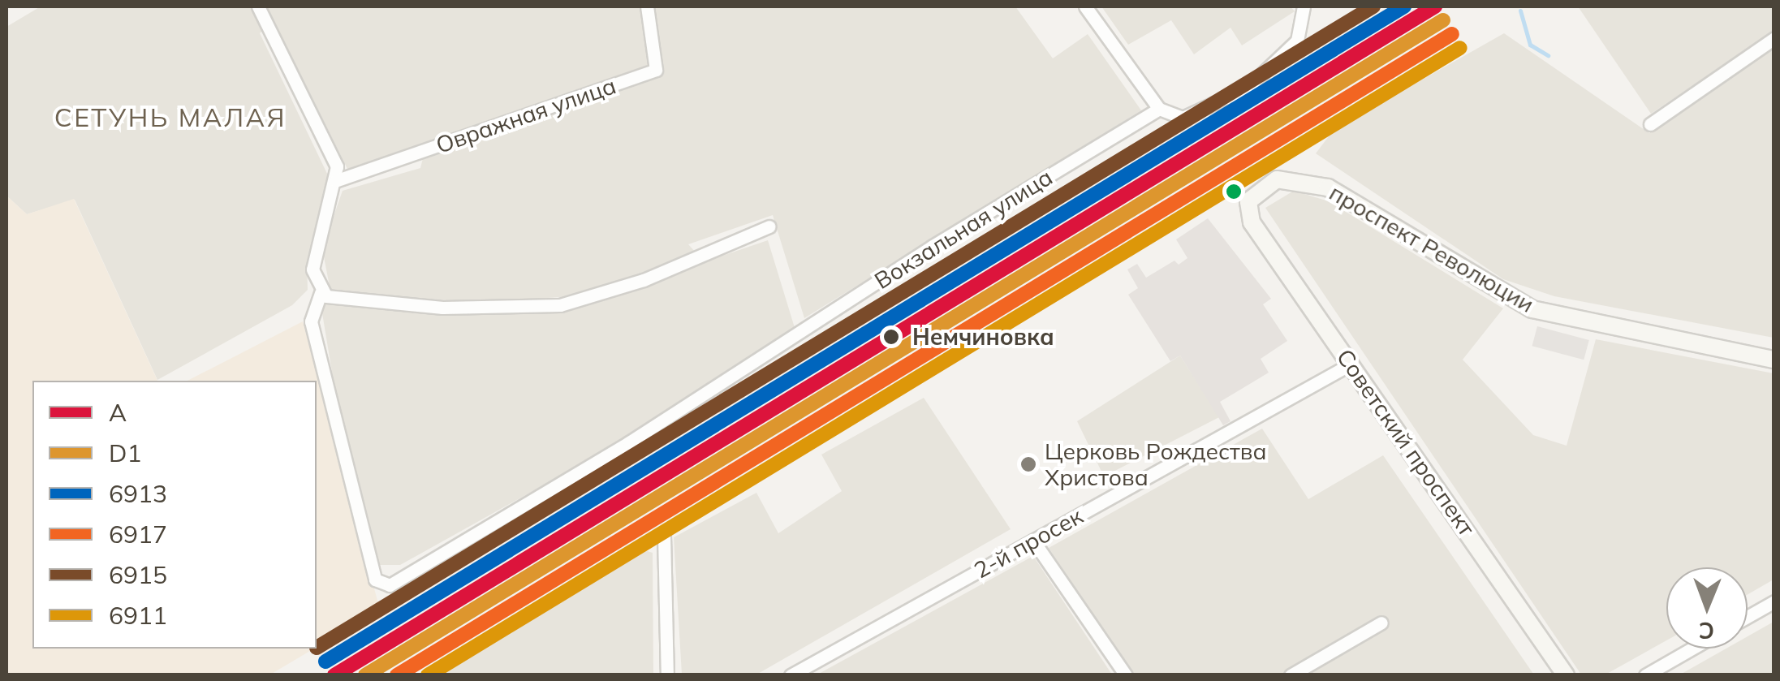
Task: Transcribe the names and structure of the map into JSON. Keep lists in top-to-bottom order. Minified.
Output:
{"streets":{"street":["Овражная улица","Вокзальная улица","проспект Революции","Советский проспект","2-й просек"]},"crossings":[["проспект Революции","Советский проспект"],["Советский проспект","2-й просек"]],"districts":["СЕТУНЬ МАЛАЯ"],"places":["Немчиновка","Церковь Рождества Христова"],"lines":["transit line A","transit line 6913","transit line 6915","transit line D1","transit line 6917","transit line 6911"],"legend":["A","D1","6913","6917","6915","6911"],"north":"bottom"}
